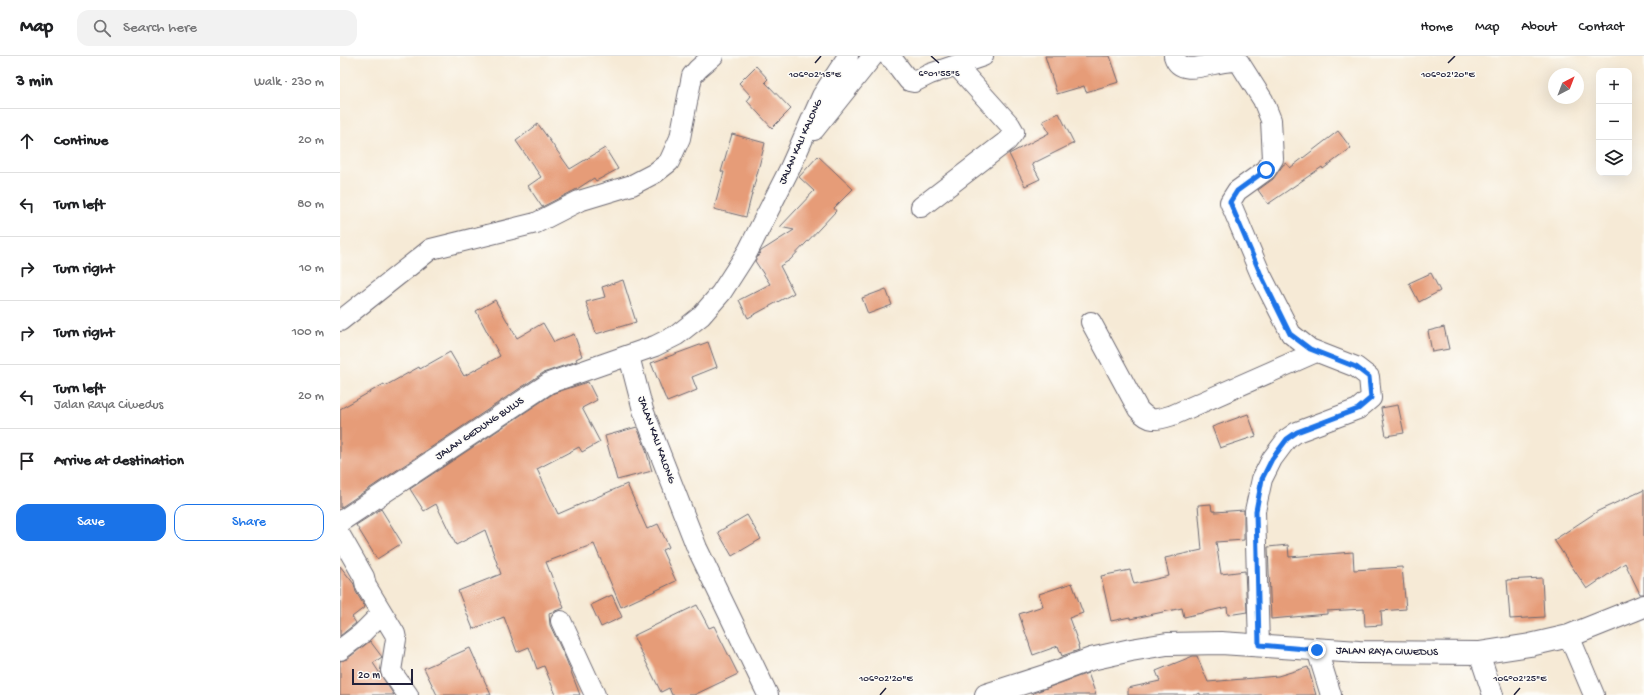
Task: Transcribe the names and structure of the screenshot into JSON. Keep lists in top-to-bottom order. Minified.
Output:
{"streets":{"street":["JALAN KALI KALONG","JALAN GEDUNG BULUS","JALAN RAYA CIWEDUS"]},"crossings":[["JALAN KALI KALONG","JALAN GEDUNG BULUS"]],"scale_bar":"20 m","north":"top right","page":{"header":"Map","search":"Search here","nav":["Home","Map","About","Contact"],"heading":["3 min","Walk · 230 m"],"map_buttons":["+","−"],"list":[["Continue","20 m"],["Turn left","80 m"],["Turn right","10 m"],["Turn right","100 m"],["Turn left","Jalan Raya Ciwedus","20 m"],"Arrive at destination"],"buttons":["Save","Share"],"scale":"20 m"},"coordinates":["6°01'55\"S","106°02'15\"E","106°02'20\"E","106°02'25\"E"]}
